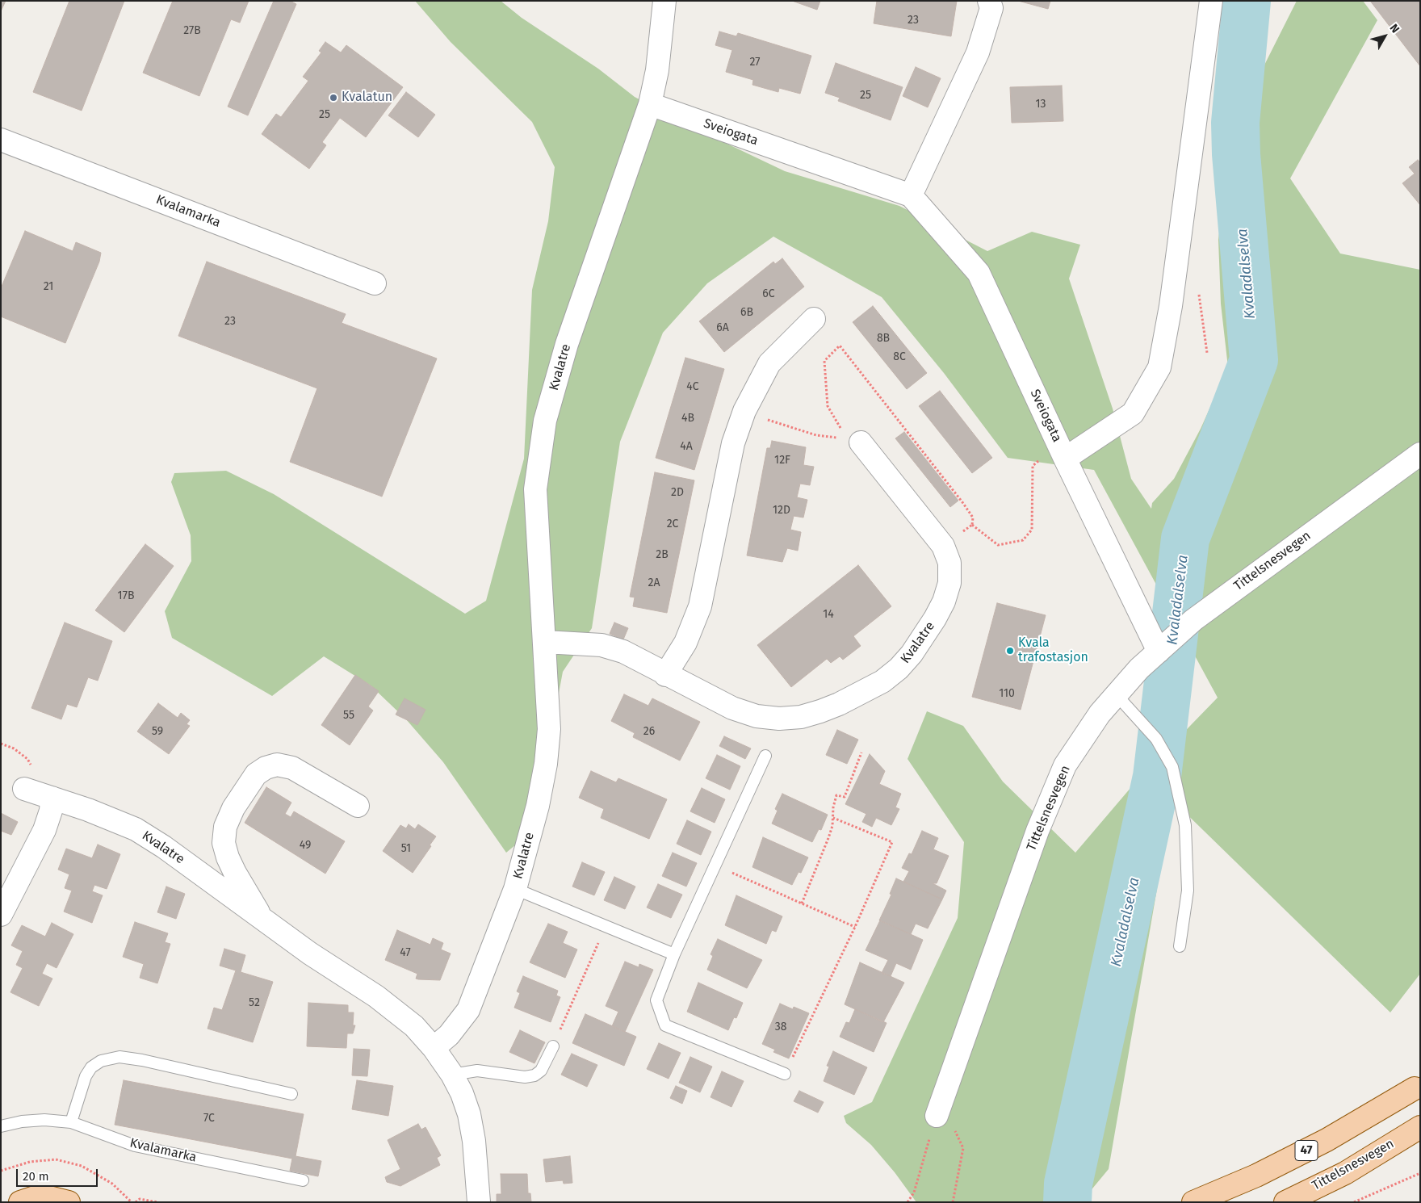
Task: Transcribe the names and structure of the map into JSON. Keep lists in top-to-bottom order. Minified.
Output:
{"streets":{"main road":["Tittelsnesvegen","47"],"street":["Sveiogata","Kvalamarka","Kvalatre"]},"crossings":[["Sveiogata","Kvalatre"],["Sveiogata","Tittelsnesvegen"]],"water":["Kvaladalselva"],"places":["Kvalatun","Kvala trafostasjon"],"house_numbers":["23","27B","27","25","13","25","21","6C","6B","23","6A","8B","8C","4C","4B","4A","12F","2D","12D","2C","2B","2A","17B","14","110","55","59","26","49","51","47","52","38","7C"],"scale_bar":"20 m","north":"top right"}
